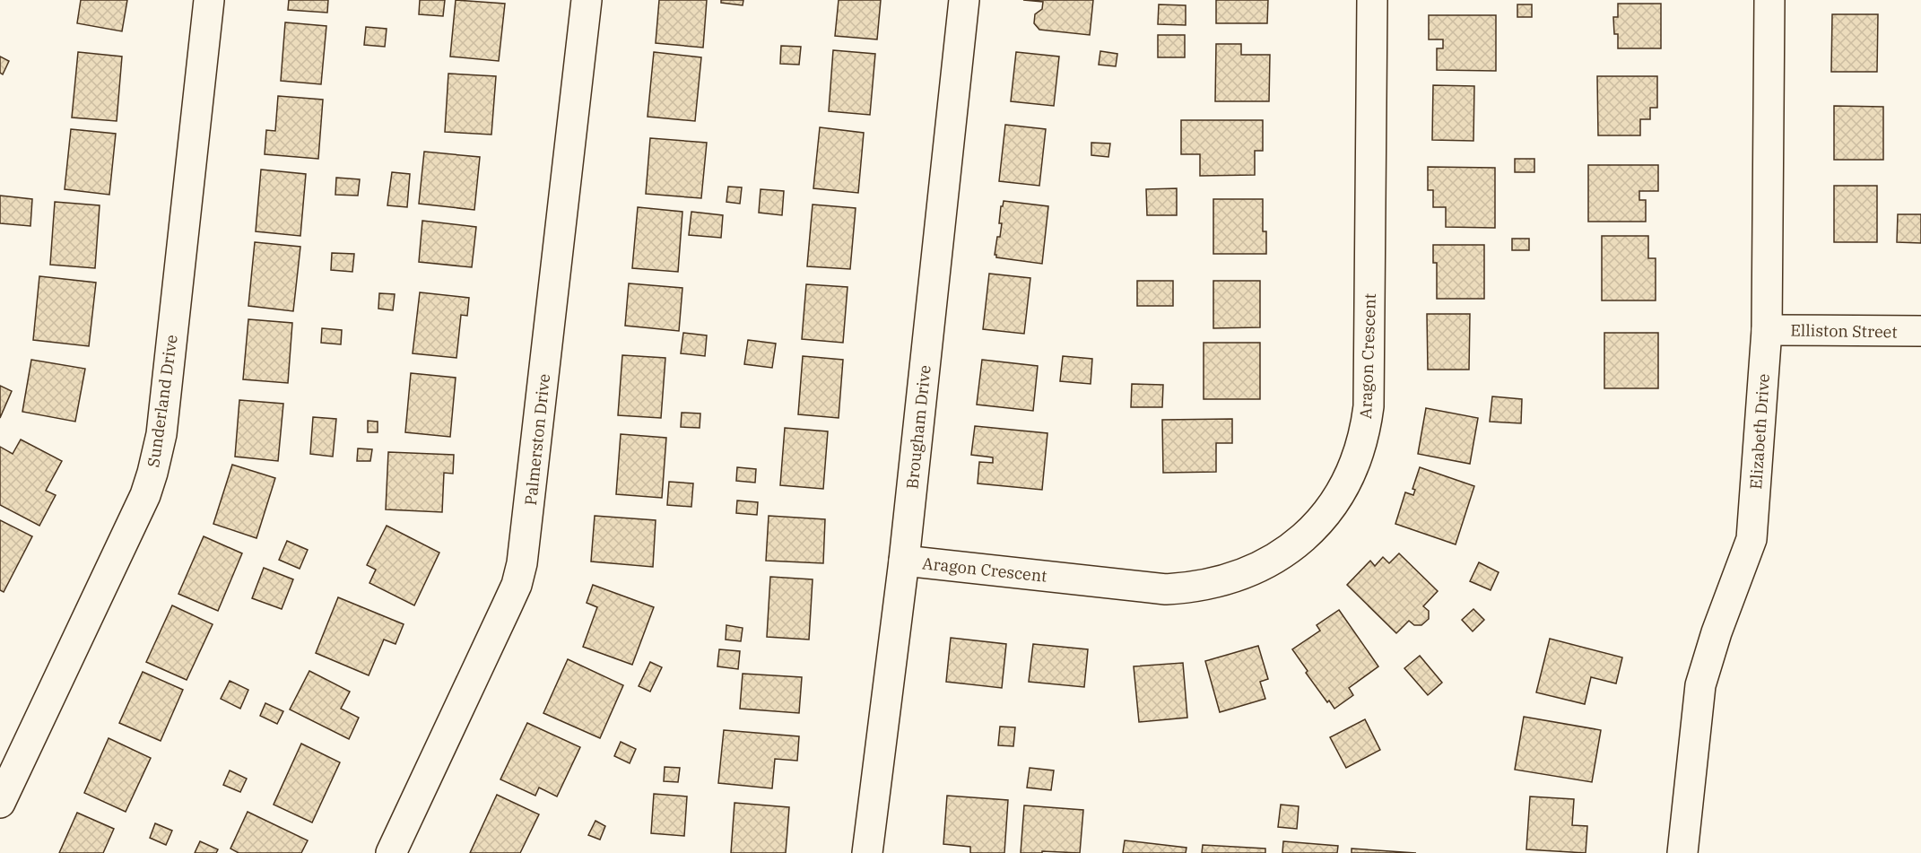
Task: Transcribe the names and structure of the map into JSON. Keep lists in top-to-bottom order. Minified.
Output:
{"streets":{"street":["Elliston Street","Aragon Crescent","Sunderland Drive","Brougham Drive","Elizabeth Drive","Palmerston Drive"]},"crossings":[["Elliston Street","Elizabeth Drive"],["Aragon Crescent","Brougham Drive"]]}
